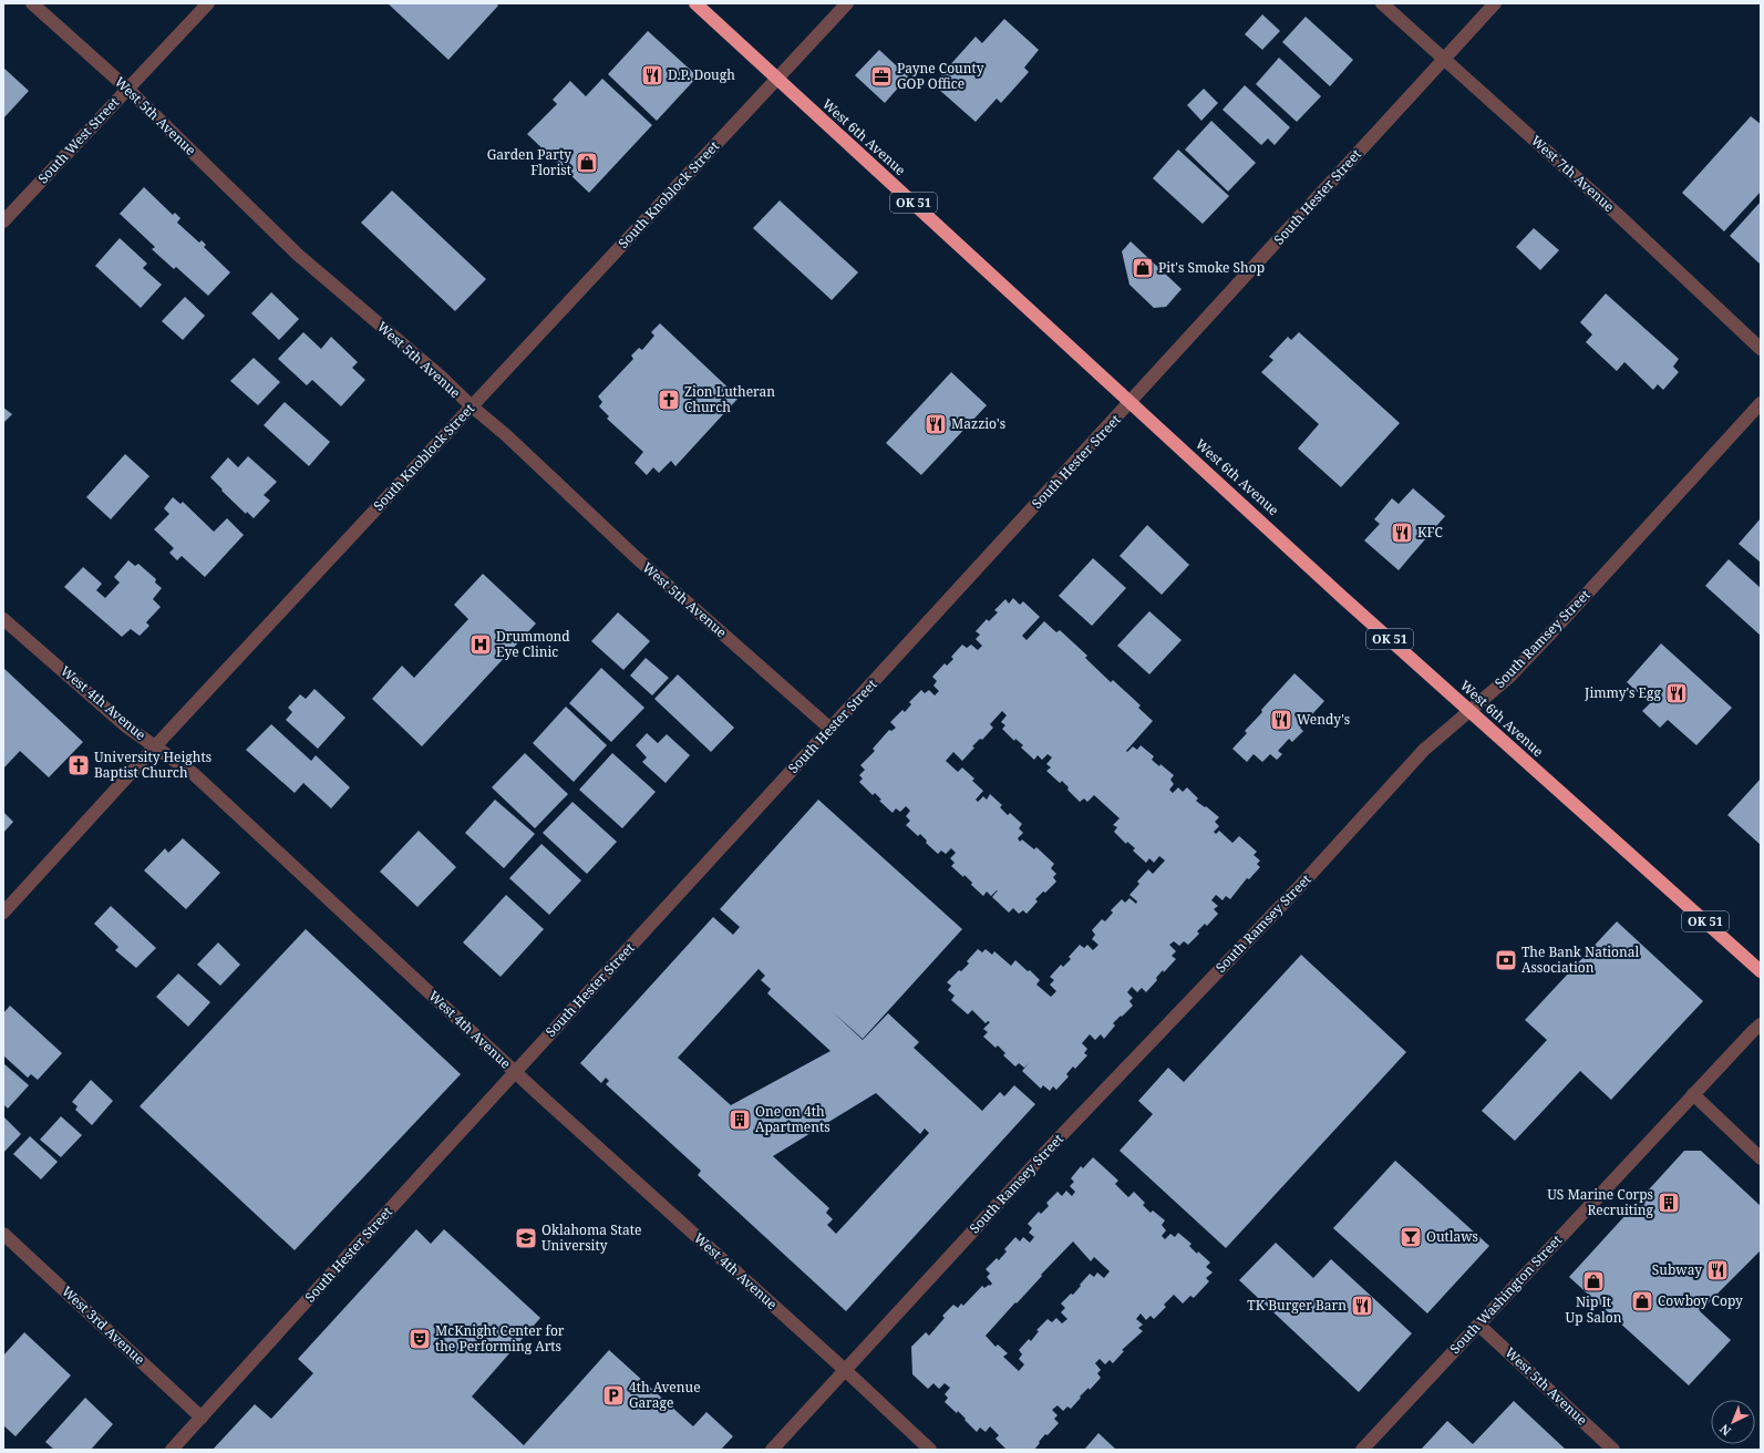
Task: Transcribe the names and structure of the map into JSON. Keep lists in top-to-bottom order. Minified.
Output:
{"streets":{"highway":["West 6th Avenue","OK 51"],"street":["West 5th Avenue","South West Street","West 7th Avenue","South Knoblock Street","South Hester Street","South Ramsey Street","West 4th Avenue","South Washington Street","West 3rd Avenue"]},"crossings":[["West 5th Avenue","South West Street"],["West 5th Avenue","South Knoblock Street"],["West 5th Avenue","South Hester Street"],["West 5th Avenue","South Washington Street"],["West 6th Avenue","South Knoblock Street"],["West 6th Avenue","South Hester Street"],["West 6th Avenue","South Ramsey Street"],["West 7th Avenue","South Hester Street"],["South Knoblock Street","West 4th Avenue"],["South Hester Street","West 4th Avenue"],["South Hester Street","West 3rd Avenue"],["South Ramsey Street","West 4th Avenue"]],"places":{"restaurant":["D.P. Dough","Mazzio's","KFC","Jimmy's Egg","Wendy's","Subway","TK Burger Barn"],"office":["Payne County GOP Office"],"shop":["Garden Party Florist","Pit's Smoke Shop","Nip It Up Salon","Cowboy Copy"],"church":["Zion Lutheran Church","University Heights Baptist Church"],"hospital":["Drummond Eye Clinic"],"bank":["The Bank National Association"],"building":["One on 4th Apartments","US Marine Corps Recruiting"],"bar":["Outlaws"],"school or university":["Oklahoma State University"],"theatre":["McKnight Center for the Performing Arts"],"parking":["4th Avenue Garage"]},"north":"bottom left"}
